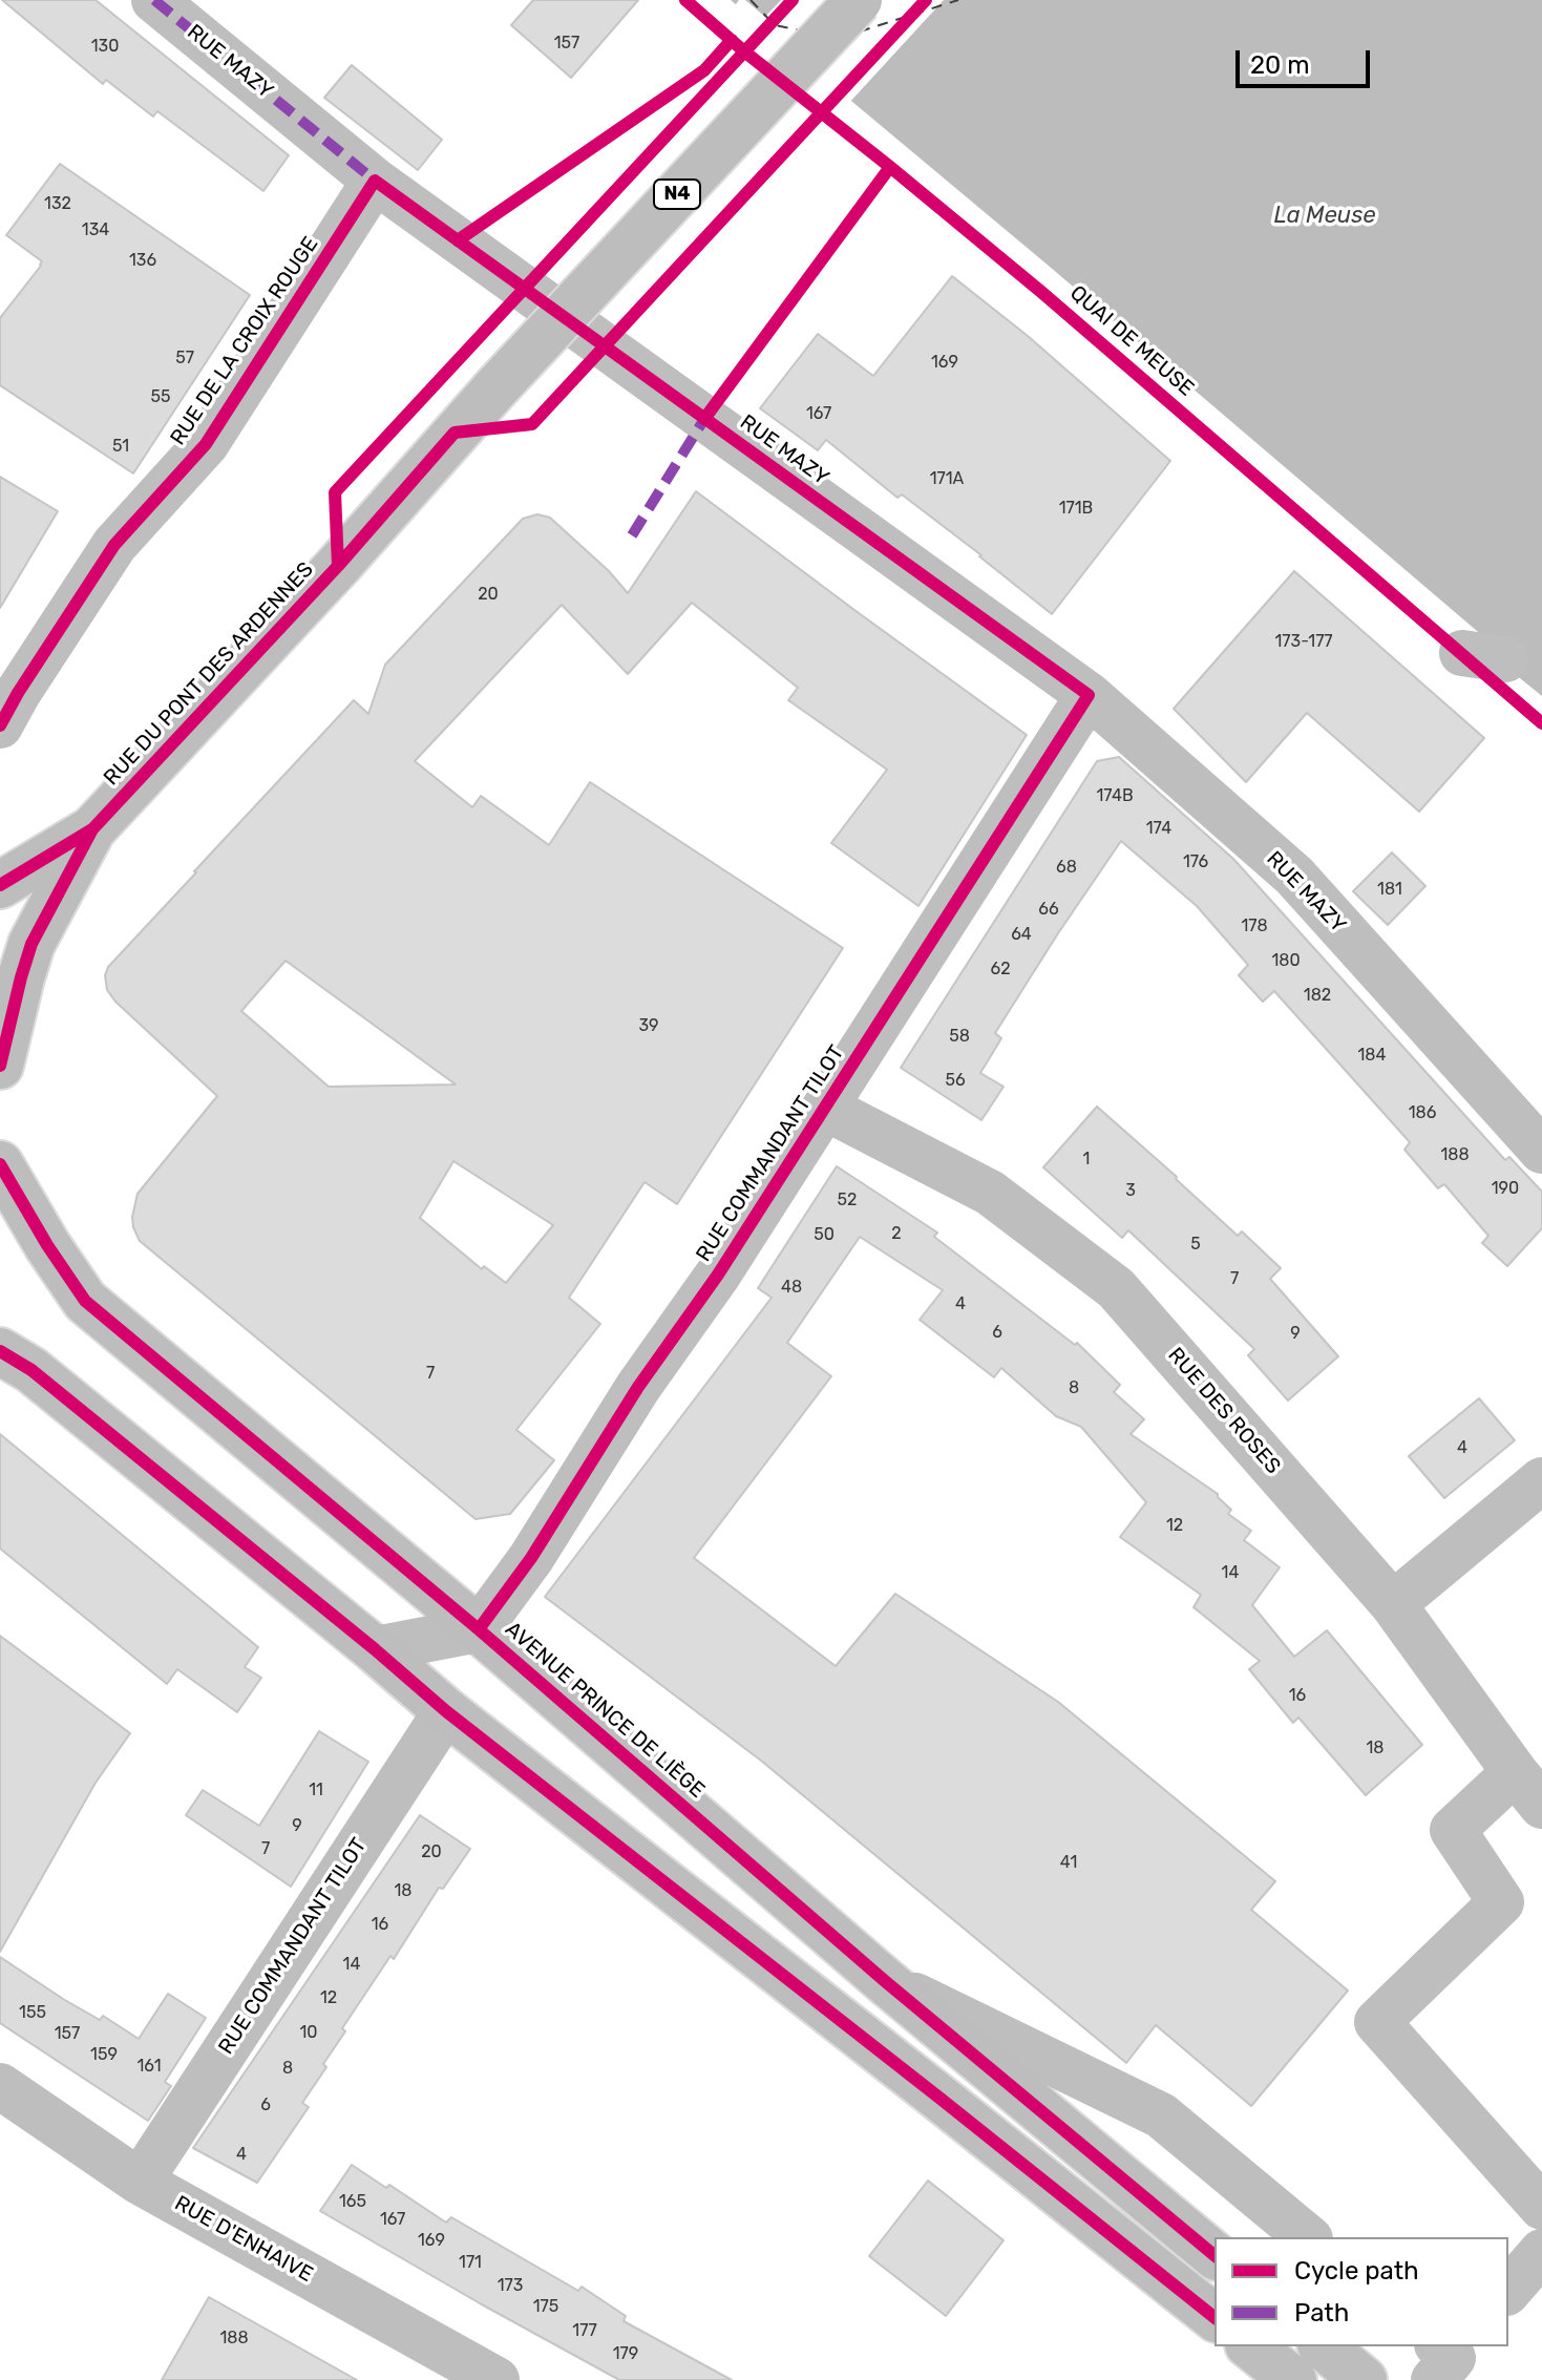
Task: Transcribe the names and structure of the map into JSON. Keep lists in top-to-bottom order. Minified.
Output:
{"streets":{"main road":["N4","RUE DU PONT DES ARDENNES","AVENUE PRINCE DE LIÈGE"],"street":["RUE MAZY","RUE DE LA CROIX ROUGE","RUE COMMANDANT TILOT","RUE DES ROSES","RUE D'ENHAIVE"],"cycle path":["QUAI DE MEUSE"]},"crossings":[["RUE MAZY","RUE DE LA CROIX ROUGE"],["RUE MAZY","RUE COMMANDANT TILOT"],["RUE COMMANDANT TILOT","RUE DES ROSES"],["RUE COMMANDANT TILOT","AVENUE PRINCE DE LIÈGE"],["RUE COMMANDANT TILOT","RUE D'ENHAIVE"]],"water":["La Meuse"],"house_numbers":["157","130","132","134","136","57","169","55","167","51","171A","171B","20","173-177","174B","174","176","68","181","66","178","64","180","62","182","39","58","184","56","186","188","1","190","3","52","2","50","5","7","48","4","6","9","7","8","4","12","14","16","18","11","9","7","20","41","18","16","14","12","155","10","157","159","161","8","6","4","165","167","169","171","173","175","177","188","179"],"legend":["Cycle path","Path"],"scale_bar":"20 m"}
